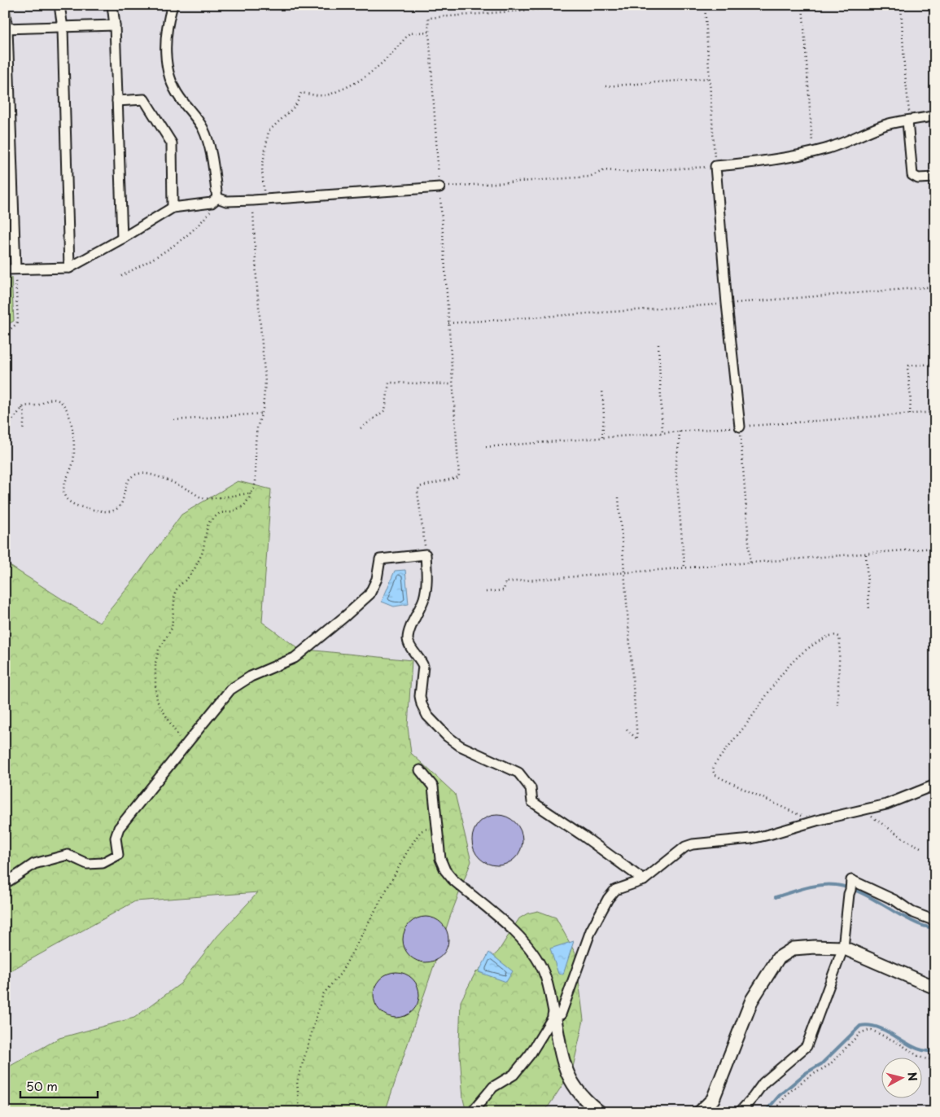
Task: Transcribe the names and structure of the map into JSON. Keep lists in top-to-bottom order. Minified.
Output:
{"scale_bar":"50 m","north":"right"}
